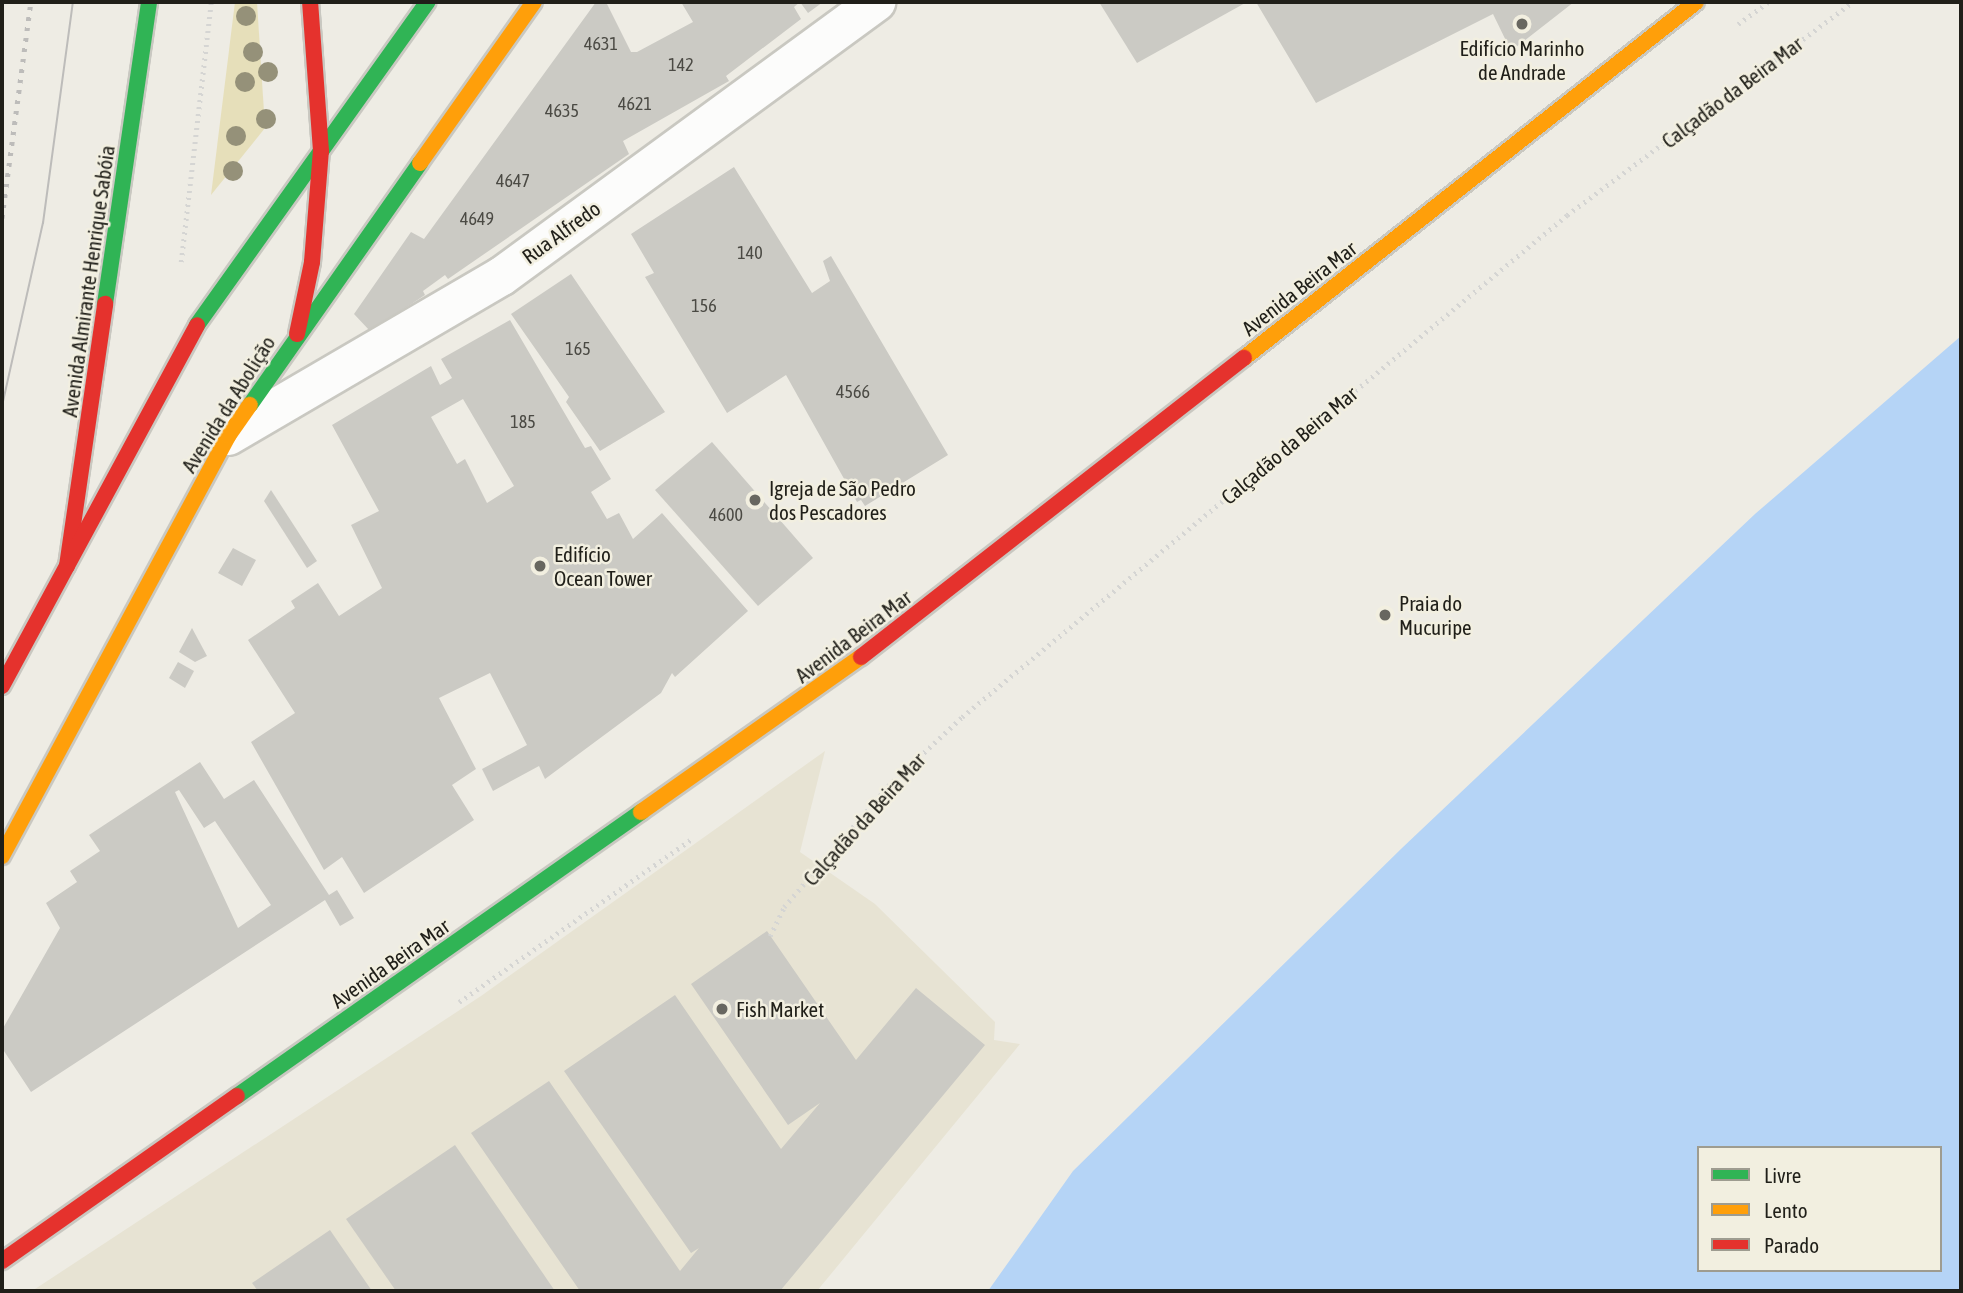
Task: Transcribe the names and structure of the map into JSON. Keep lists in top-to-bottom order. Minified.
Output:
{"streets":{"main road":["Avenida Almirante Henrique Sabóia","Avenida Beira Mar","Avenida da Abolição"],"street":["Rua Alfredo"],"path":["Calçadão da Beira Mar"]},"crossings":[["Rua Alfredo","Avenida da Abolição"]],"places":["Edifício Marinho de Andrade","Igreja de São Pedro dos Pescadores","Edifício Ocean Tower","Praia do Mucuripe","Fish Market"],"house_numbers":["4631","142","4621","4635","4647","4649","140","156","165","4566","185","4600"],"legend":["Livre","Lento","Parado"]}
